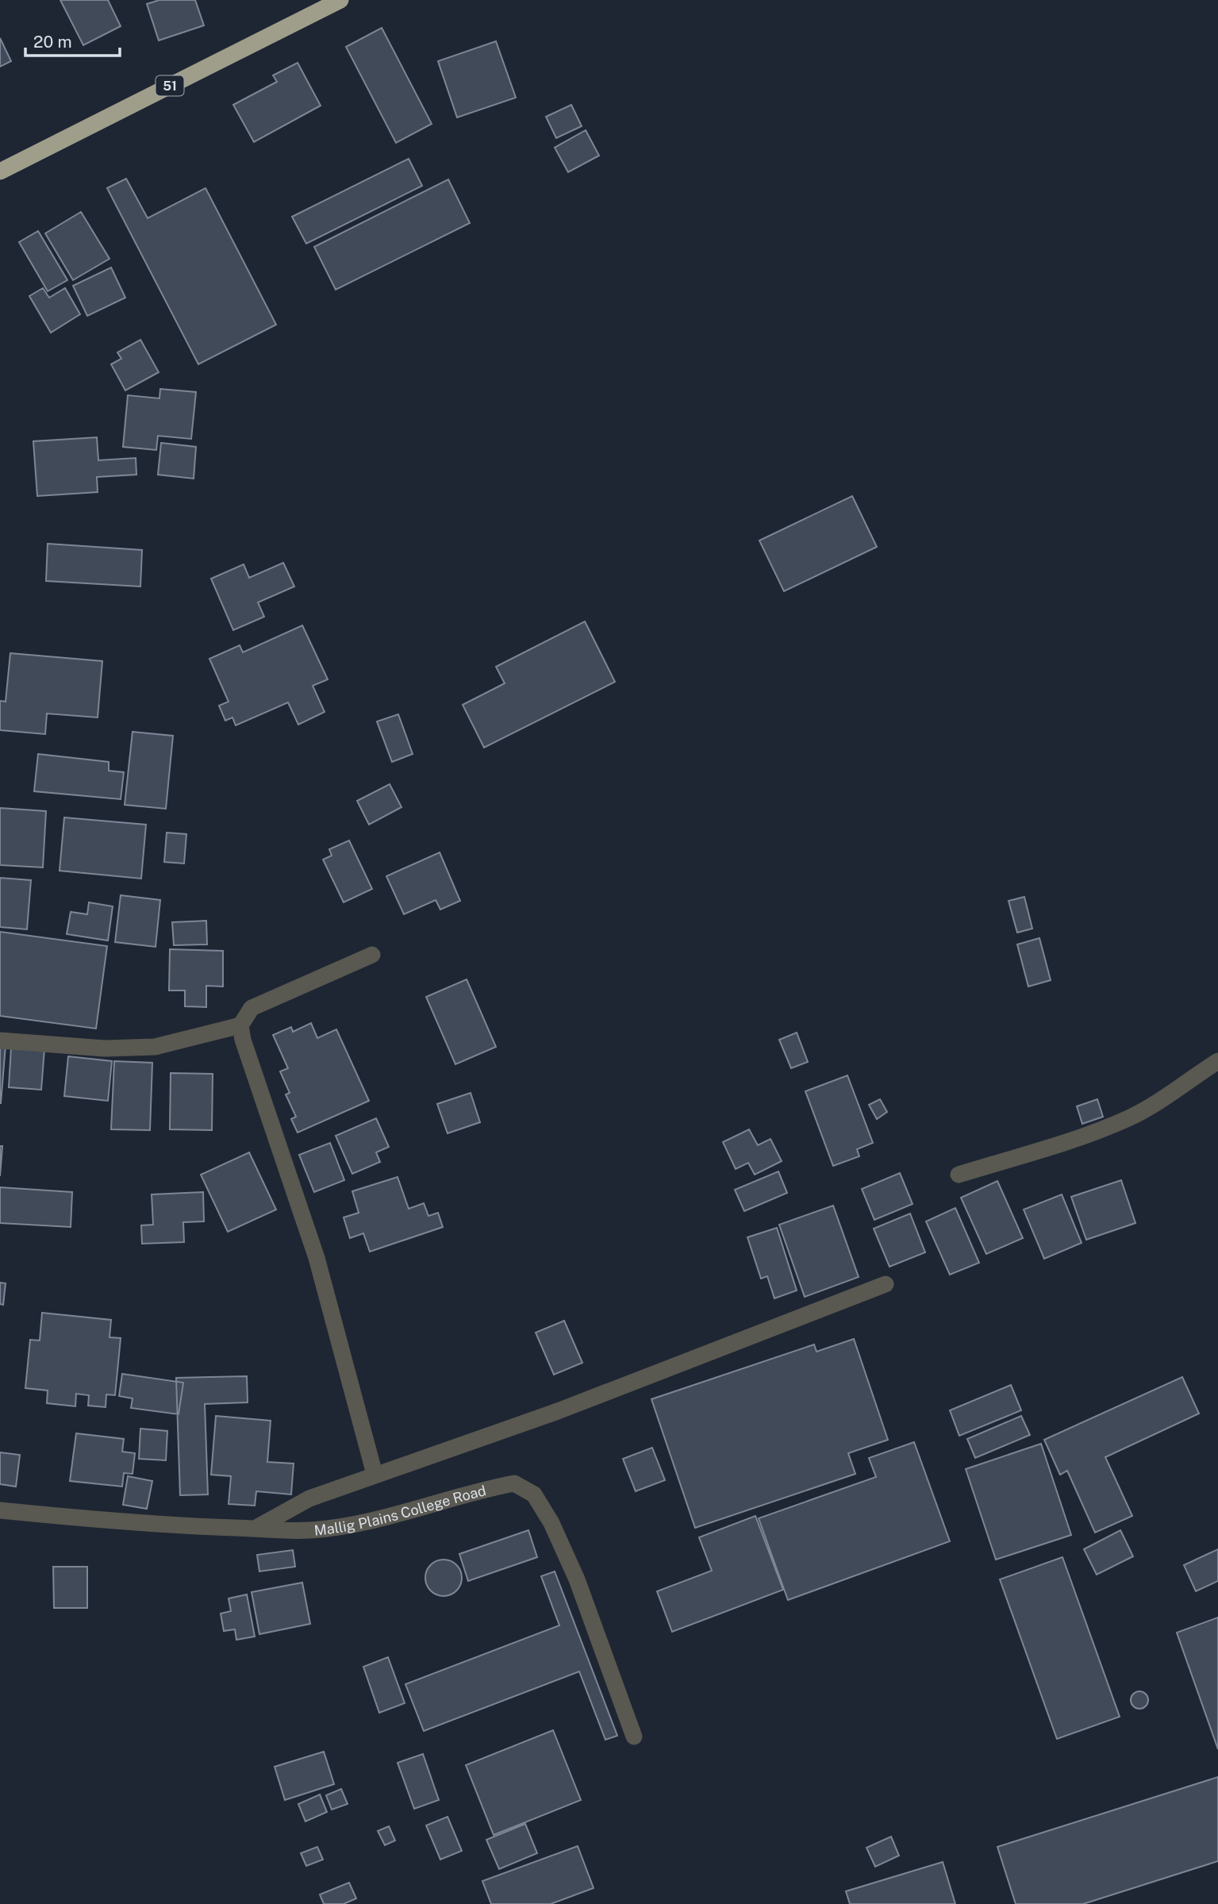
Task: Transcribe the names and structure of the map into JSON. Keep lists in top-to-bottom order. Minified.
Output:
{"streets":{"highway":["51"],"street":["Mallig Plains College Road"]},"scale_bar":"20 m"}
